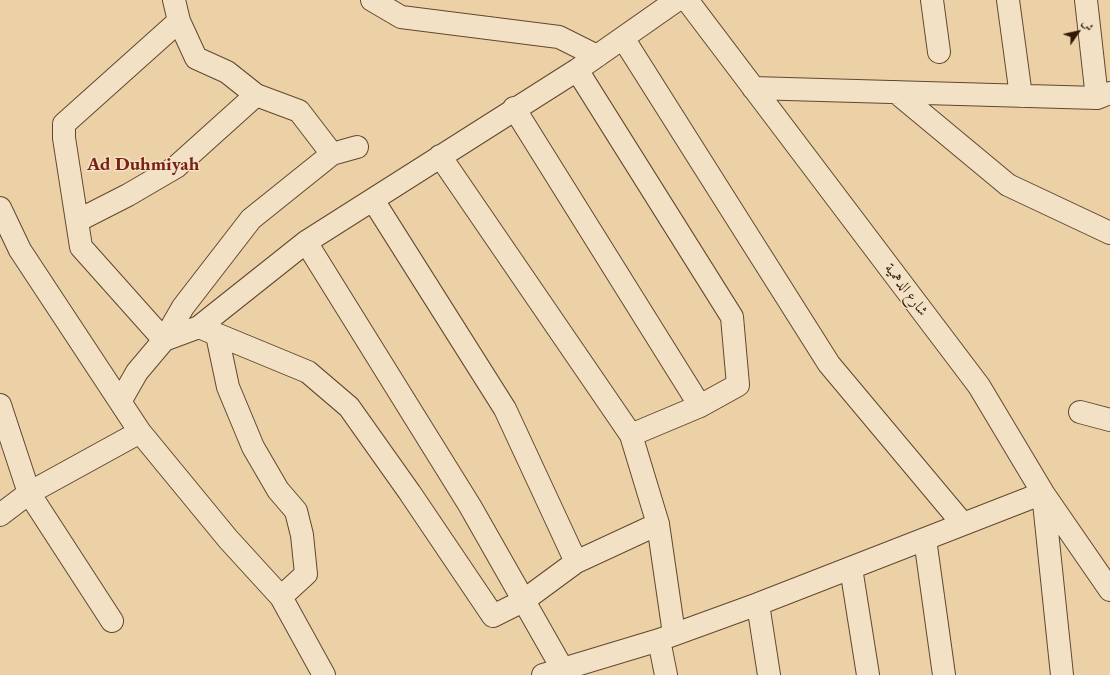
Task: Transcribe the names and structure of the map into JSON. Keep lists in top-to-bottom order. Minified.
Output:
{"streets":{"street":["شارع الدهمية"]},"districts":["Ad Duhmiyah"],"north":"top right"}
